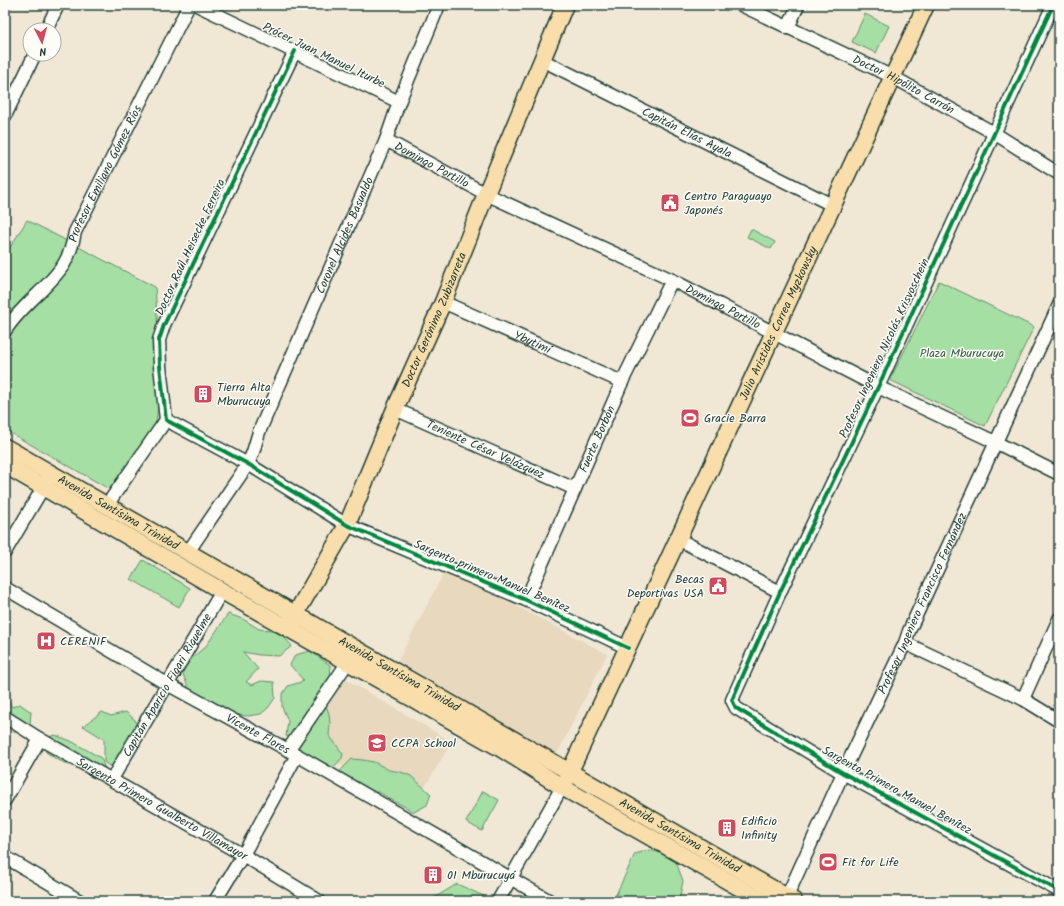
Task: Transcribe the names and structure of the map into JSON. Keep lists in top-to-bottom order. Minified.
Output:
{"streets":{"main road":["Doctor Gerónimo Zubizarreta","Julio Aristides Correa Myzkowsky","Avenida Santísima Trinidad"],"street":["Prócer Juan Manuel Iturbe","Doctor Hipólito Carrón","Capitán Elías Ayala","Domingo Portillo","Profesor Emiliano Gómez Ríos","Coronel Alcides Basualdo","Doctor Raúl Heisecke Ferreira","Ybytimí","Profesor Ingeniero Nicolás Krisvoschein","Fuerte Borbón","Teniente César Velázquez","Sargento primero Manuel Benítez","Profesor Ingeniero Francisco Fernández","Capitán Aparicio Figari Riquelme","Vicente Flores","Sargento Primero Manuel Benítez","Sargento Primero Gualberto Villamayor"]},"crossings":[["Prócer Juan Manuel Iturbe","Coronel Alcides Basualdo"],["Prócer Juan Manuel Iturbe","Doctor Raúl Heisecke Ferreira"],["Doctor Hipólito Carrón","Julio Aristides Correa Myzkowsky"],["Doctor Hipólito Carrón","Profesor Ingeniero Nicolás Krisvoschein"],["Capitán Elías Ayala","Doctor Gerónimo Zubizarreta"],["Capitán Elías Ayala","Julio Aristides Correa Myzkowsky"],["Domingo Portillo","Coronel Alcides Basualdo"],["Domingo Portillo","Doctor Gerónimo Zubizarreta"],["Domingo Portillo","Julio Aristides Correa Myzkowsky"],["Domingo Portillo","Profesor Ingeniero Nicolás Krisvoschein"],["Domingo Portillo","Fuerte Borbón"],["Domingo Portillo","Profesor Ingeniero Francisco Fernández"],["Coronel Alcides Basualdo","Avenida Santísima Trinidad"],["Doctor Gerónimo Zubizarreta","Ybytimí"],["Doctor Gerónimo Zubizarreta","Teniente César Velázquez"],["Doctor Gerónimo Zubizarreta","Avenida Santísima Trinidad"],["Doctor Gerónimo Zubizarreta","Sargento primero Manuel Benítez"],["Julio Aristides Correa Myzkowsky","Avenida Santísima Trinidad"],["Julio Aristides Correa Myzkowsky","Sargento primero Manuel Benítez"],["Julio Aristides Correa Myzkowsky","Vicente Flores"],["Ybytimí","Fuerte Borbón"],["Profesor Ingeniero Nicolás Krisvoschein","Sargento Primero Manuel Benítez"],["Fuerte Borbón","Teniente César Velázquez"],["Fuerte Borbón","Sargento primero Manuel Benítez"],["Avenida Santísima Trinidad","Profesor Ingeniero Francisco Fernández"],["Avenida Santísima Trinidad","Capitán Aparicio Figari Riquelme"],["Profesor Ingeniero Francisco Fernández","Sargento Primero Manuel Benítez"],["Capitán Aparicio Figari Riquelme","Vicente Flores"],["Capitán Aparicio Figari Riquelme","Sargento Primero Gualberto Villamayor"]],"parks":["Plaza Mburucuya"],"places":{"public building":["Centro Paraguayo Japonés","Becas Deportivas USA"],"building":["Tierra Alta Mburucuya","Edificio Infinity","01 Mburucuyá"],"sports":["Gracie Barra","Fit for Life"],"hospital":["CERENIF"],"school or university":["CCPA School"]},"north":"bottom"}
